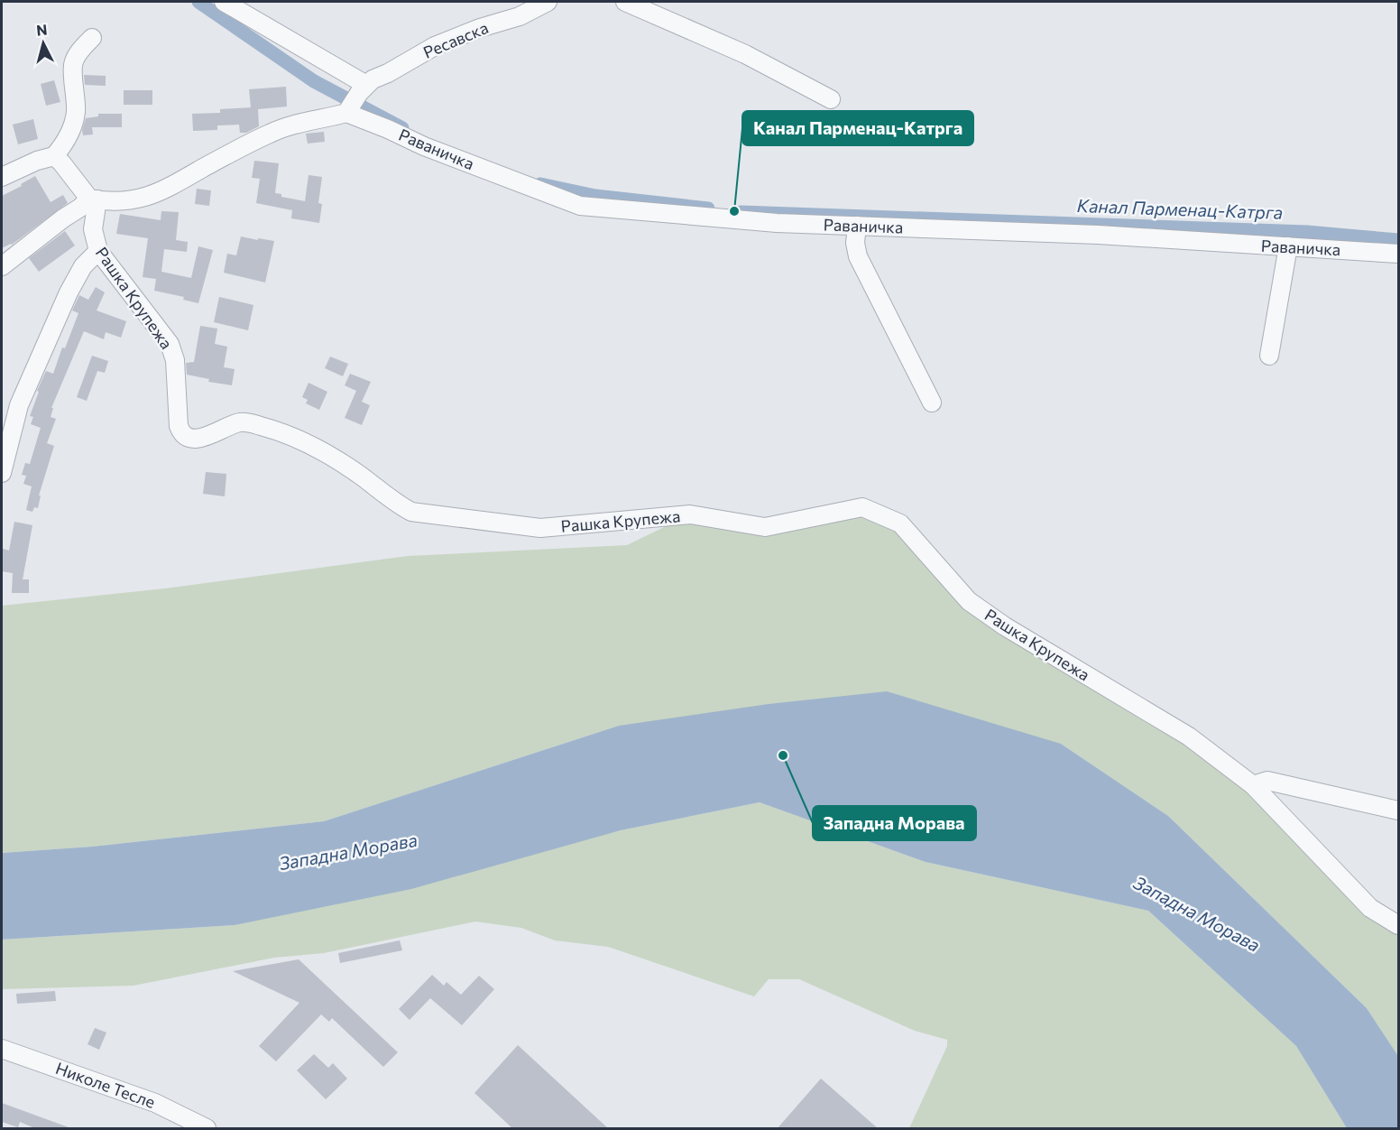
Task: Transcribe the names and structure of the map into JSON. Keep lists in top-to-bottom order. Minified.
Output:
{"streets":{"street":["Ресавска","Раваничка","Рашка Крупежа","Николе Тесле"]},"crossings":[["Ресавска","Раваничка"],["Ресавска","Рашка Крупежа"]],"water":["Канал Парменац-Катрга","Западна Морава"],"places":["Канал Парменац-Катрга","Западна Морава"],"north":"top"}
